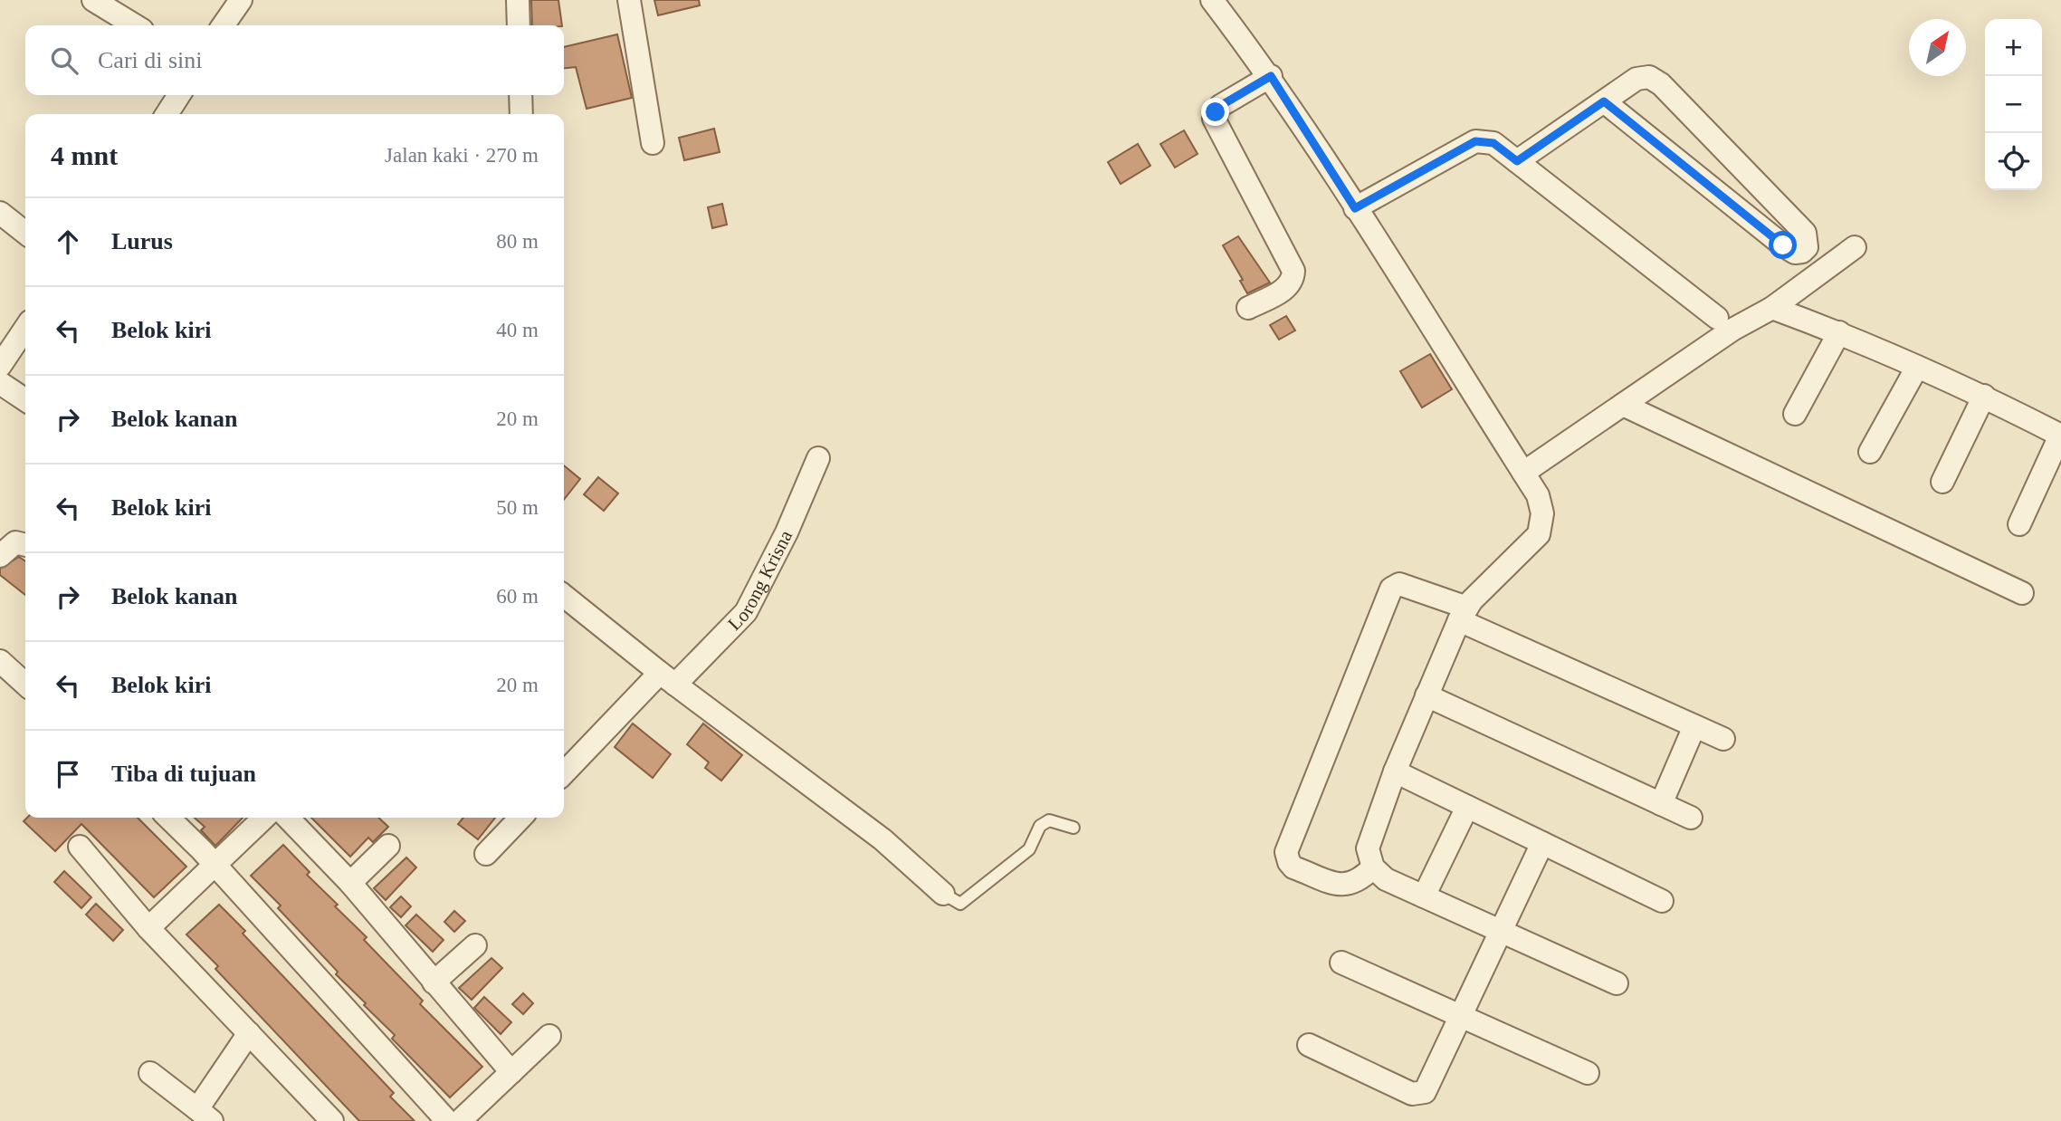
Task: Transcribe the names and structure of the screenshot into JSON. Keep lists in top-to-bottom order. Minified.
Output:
{"streets":{"street":["Lorong Krisna"]},"north":"top right","page":{"map_buttons":["+","−"],"search":"Cari di sini","heading":["4 mnt","Jalan kaki · 270 m"],"list":[["Lurus","80 m"],["Belok kiri","40 m"],["Belok kanan","20 m"],["Belok kiri","50 m"],["Belok kanan","60 m"],["Belok kiri","20 m"],"Tiba di tujuan"]}}
